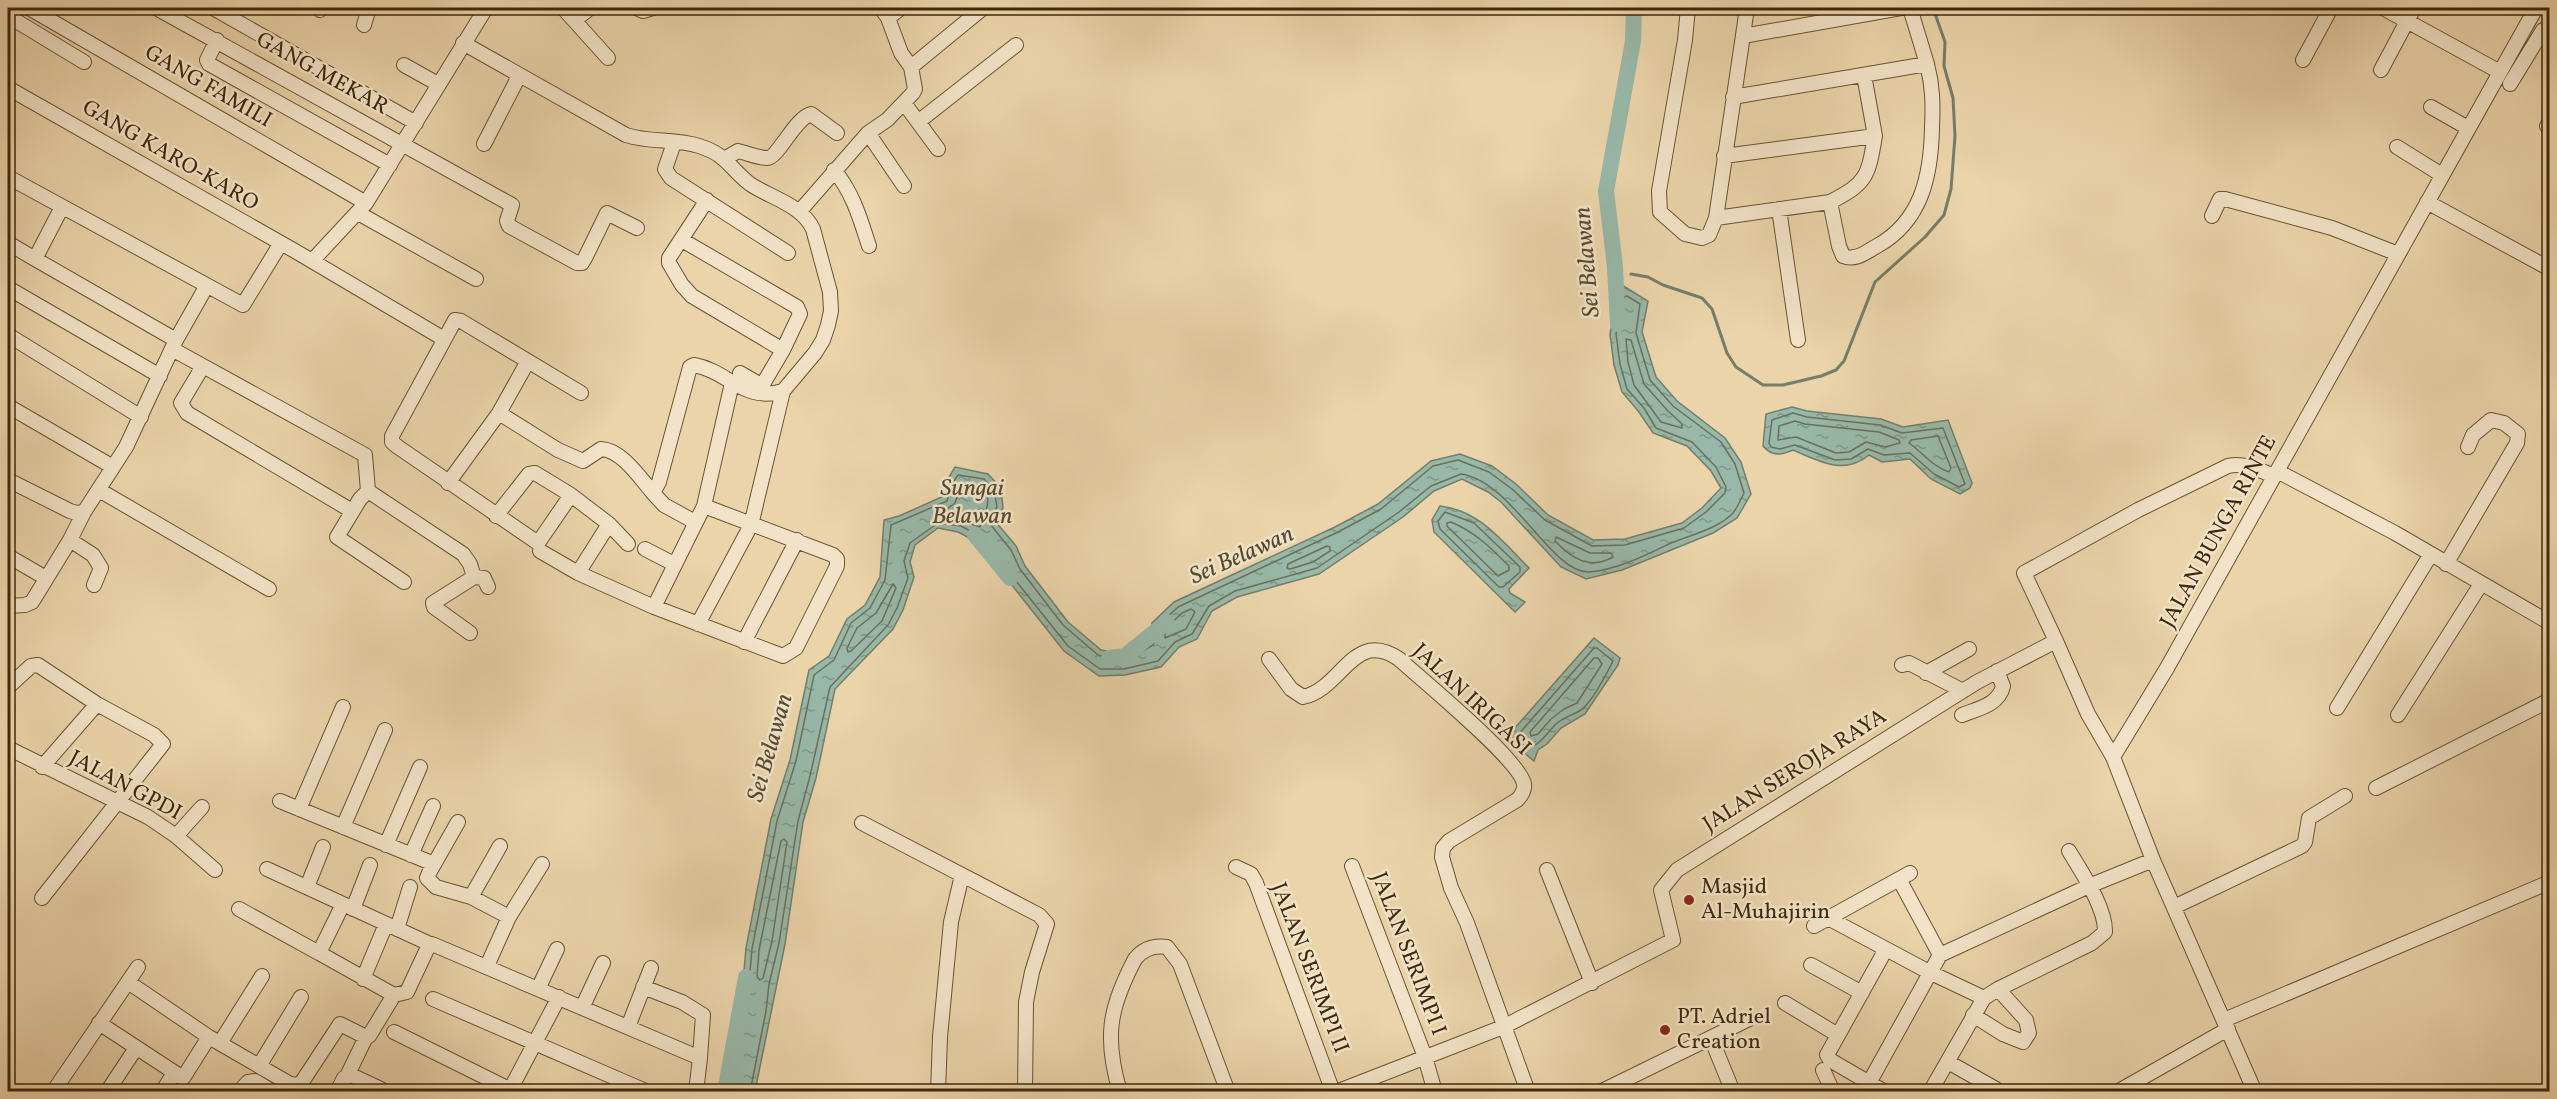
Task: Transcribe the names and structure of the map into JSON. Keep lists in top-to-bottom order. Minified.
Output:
{"streets":{"street":["GANG MEKAR","GANG FAMILI","GANG KARO-KARO","JALAN BUNGA RINTE","JALAN IRIGASI","JALAN SEROJA RAYA","JALAN GPDI","JALAN SERIMPI I","JALAN SERIMPI II"]},"crossings":[["JALAN IRIGASI","JALAN SEROJA RAYA"],["JALAN SEROJA RAYA","JALAN SERIMPI I"],["JALAN SEROJA RAYA","JALAN SERIMPI II"]],"water":["Sei Belawan","Sungai Belawan"],"places":["Masjid Al-Muhajirin","PT. Adriel Creation"]}
